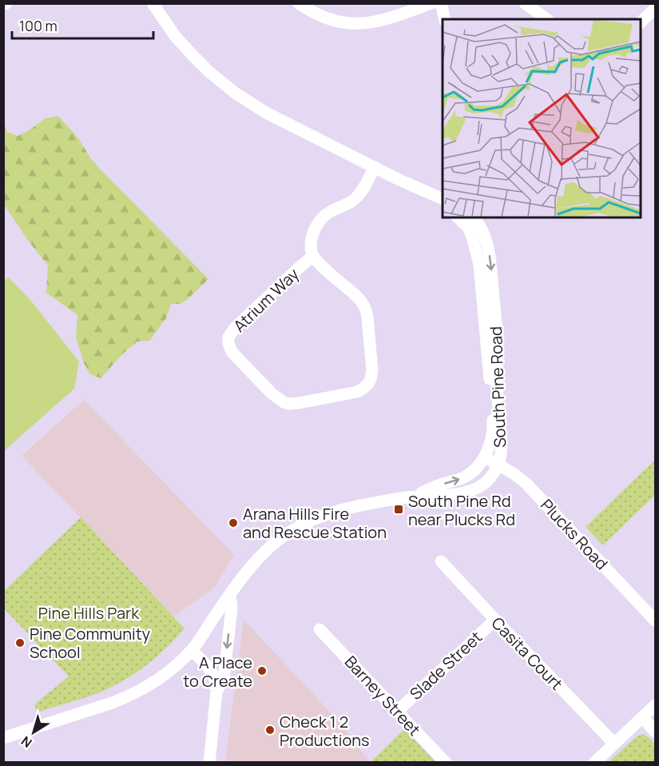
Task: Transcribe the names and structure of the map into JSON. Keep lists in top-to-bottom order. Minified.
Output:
{"streets":{"street":["Atrium Way","South Pine Road","Plucks Road","Casita Court","Slade Street","Barney Street"]},"crossings":[["South Pine Road","Plucks Road"],["Casita Court","Slade Street"],["Slade Street","Barney Street"]],"parks":["Pine Hills Park"],"places":{"transit":["South Pine Rd near Plucks Rd"],"other":["Arana Hills Fire and Rescue Station","Pine Community School","A Place to Create","Check 1 2 Productions"]},"scale_bar":"100 m","north":"bottom left"}
